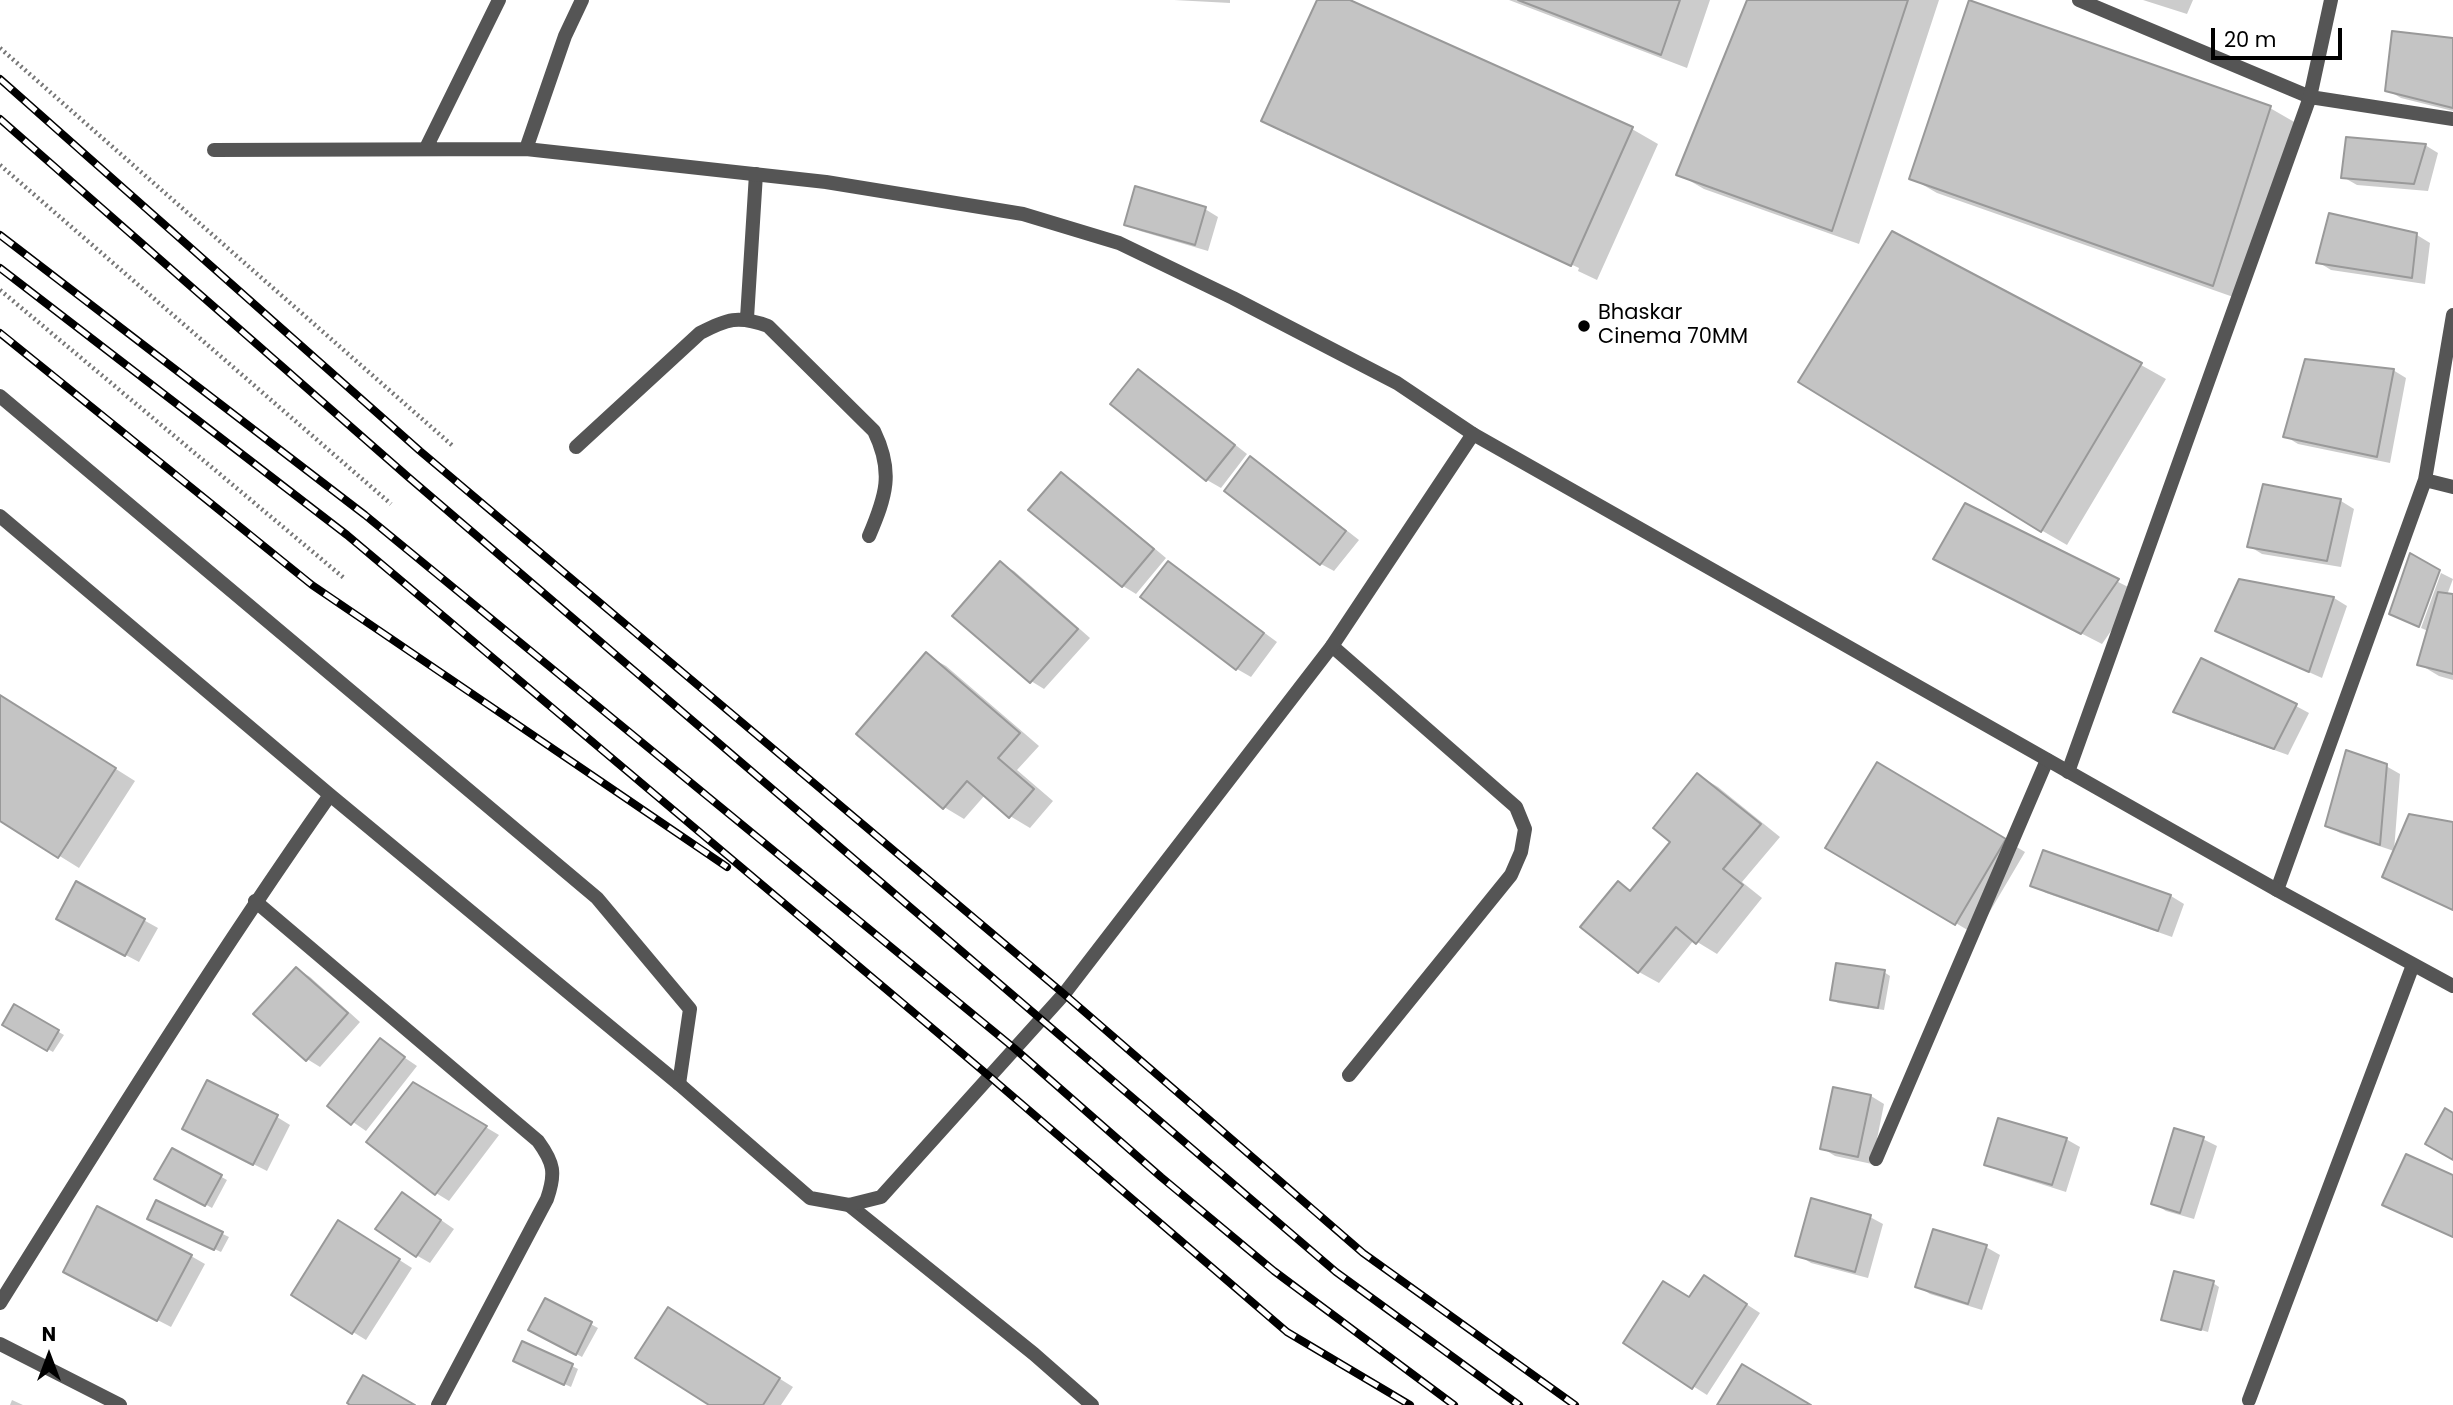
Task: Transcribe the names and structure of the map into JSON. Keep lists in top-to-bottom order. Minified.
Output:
{"places":["Bhaskar Cinema 70MM"],"scale_bar":"20 m","north":"top"}
